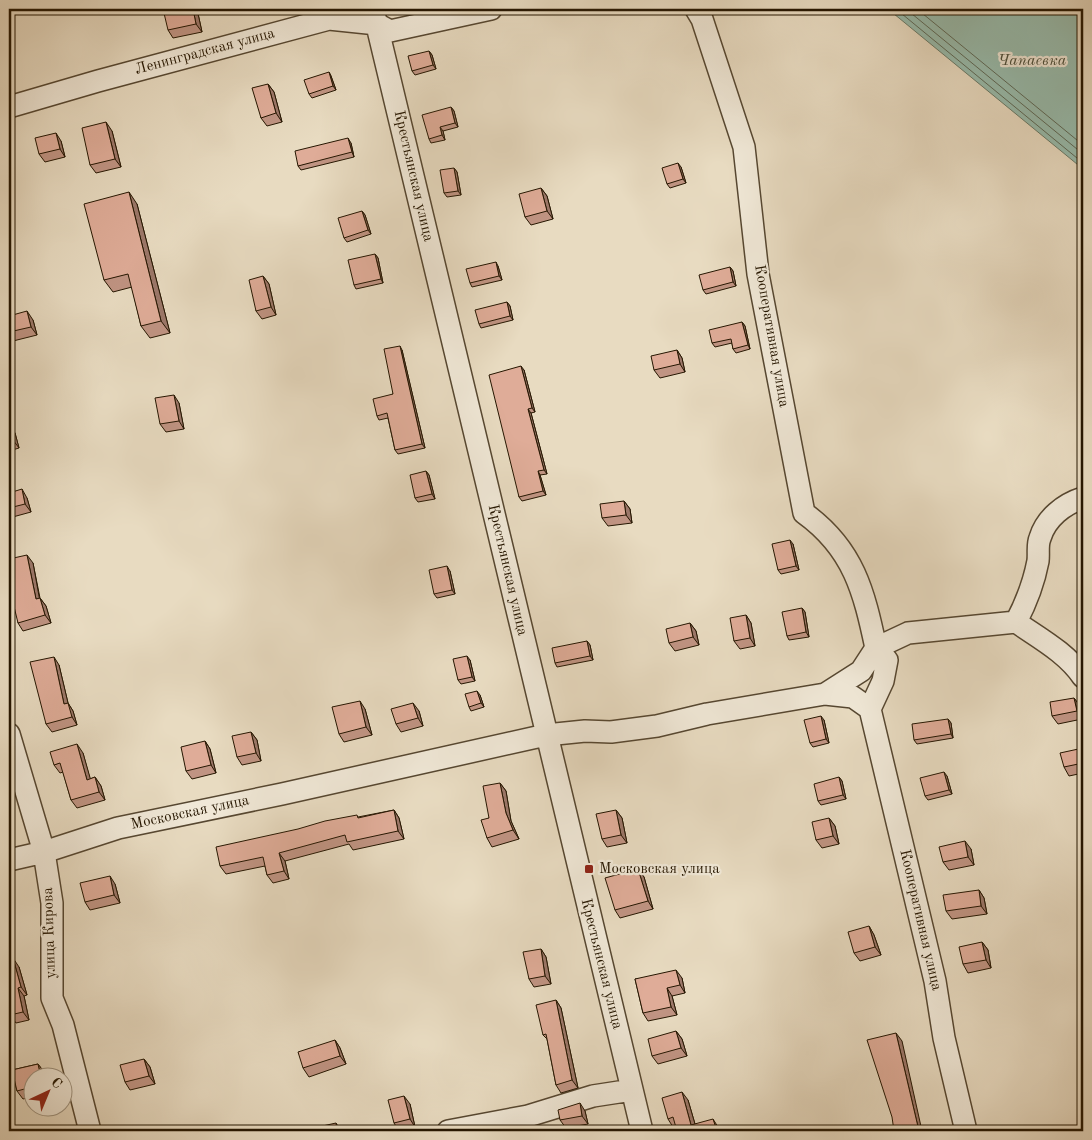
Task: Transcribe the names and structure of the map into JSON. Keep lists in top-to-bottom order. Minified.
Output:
{"streets":{"street":["Ленинградская улица","Крестьянская улица","Кооперативная улица","Московская улица","улица Кирова"]},"crossings":[["Ленинградская улица","Крестьянская улица"],["Крестьянская улица","Московская улица"],["Кооперативная улица","Московская улица"],["Московская улица","улица Кирова"]],"water":["Чапаевка"],"places":{"transit":["Московская улица"]},"north":"top right"}
